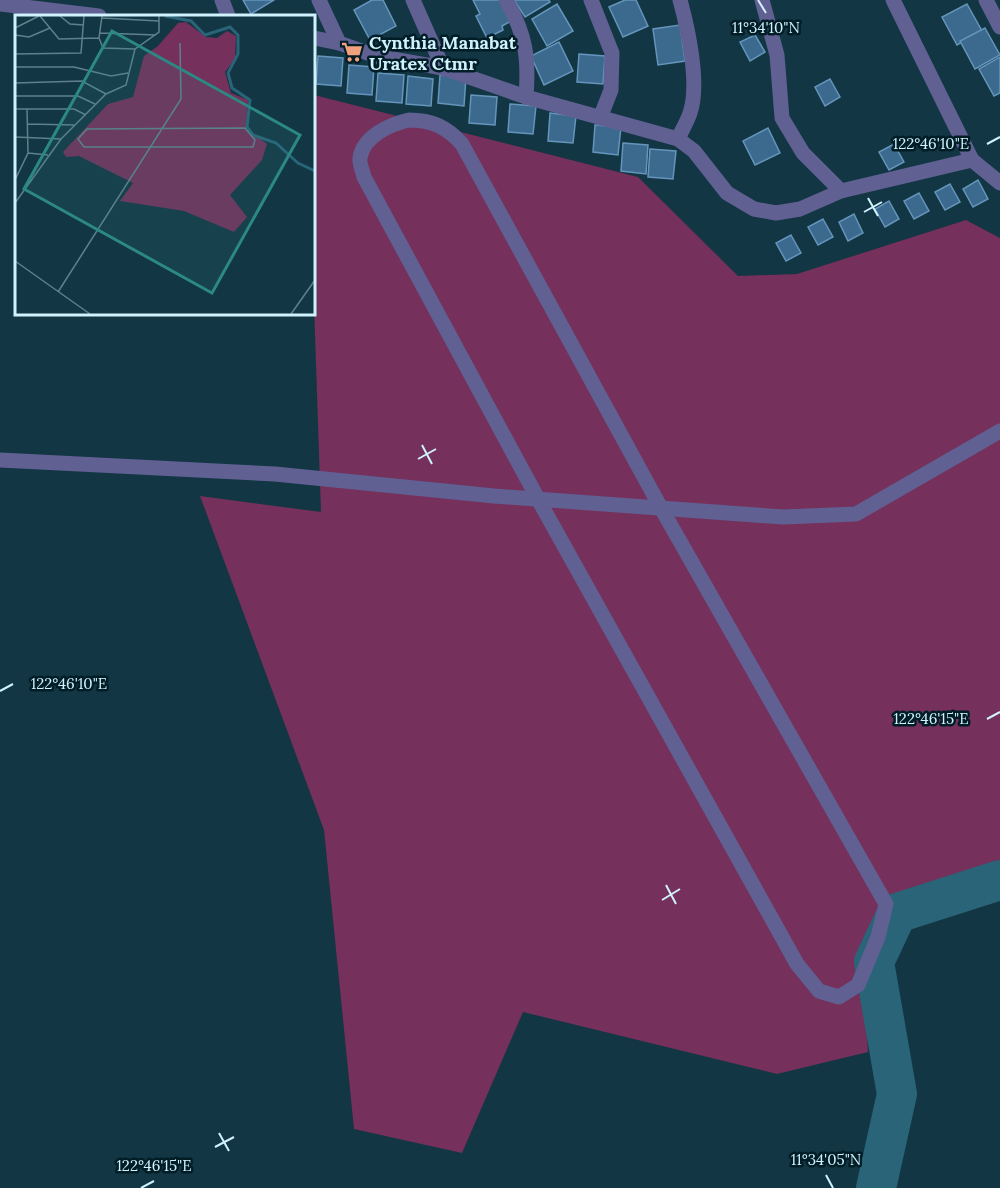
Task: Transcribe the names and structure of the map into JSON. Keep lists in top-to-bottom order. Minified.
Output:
{"places":{"supermarket":["Cynthia Manabat Uratex Ctmr"]},"coordinates":["11°34'10\"N","122°46'10\"E","122°46'15\"E","11°34'05\"N"]}
